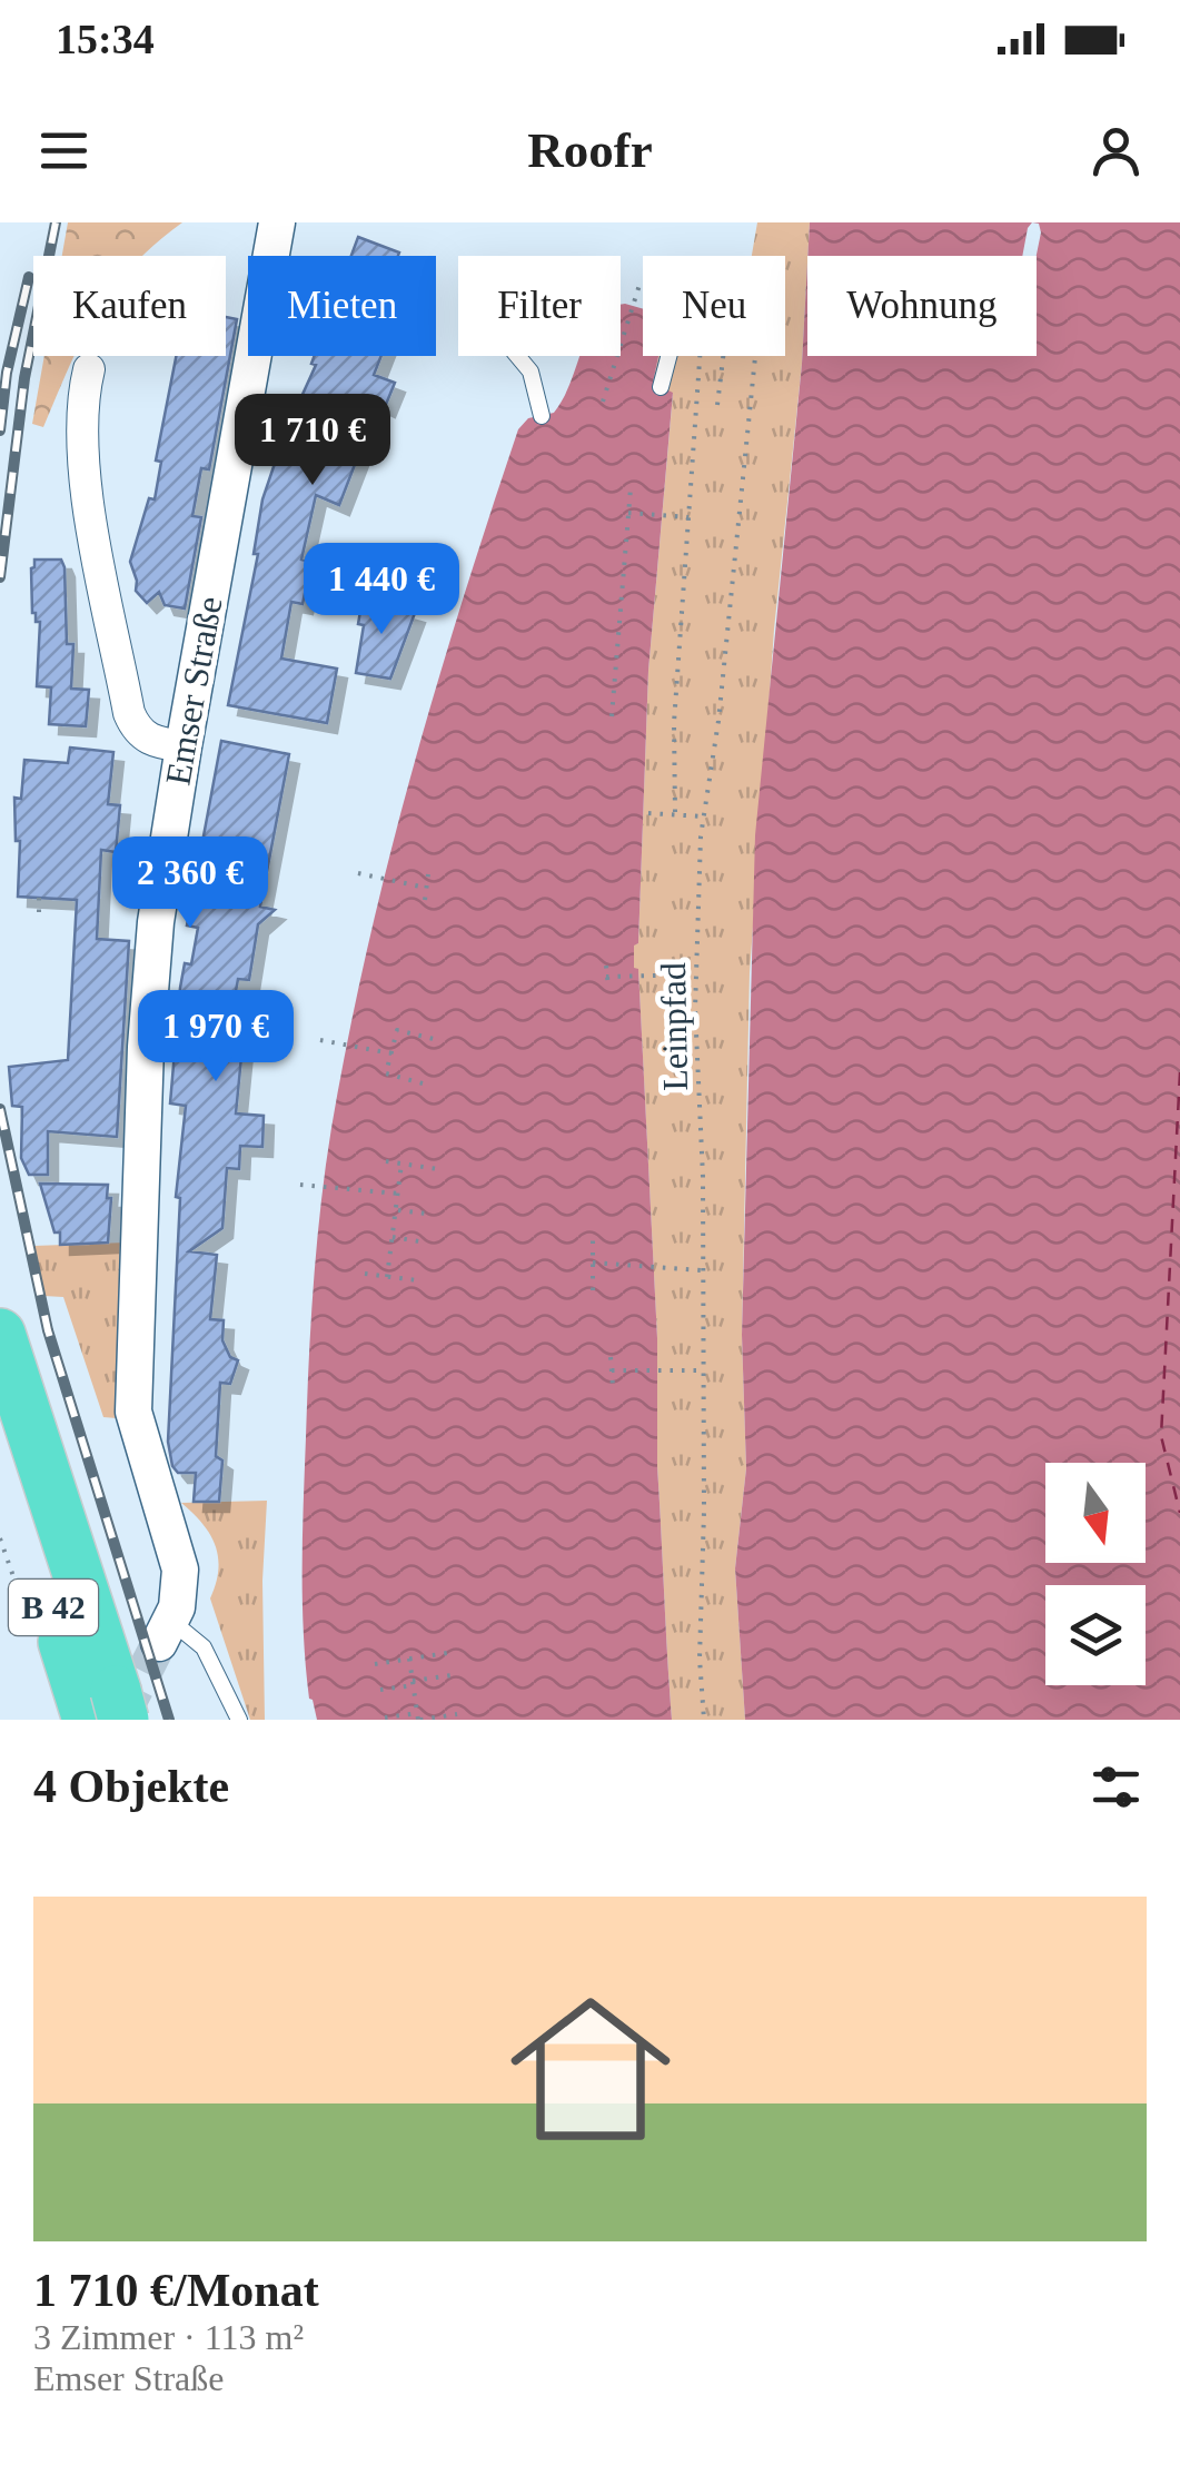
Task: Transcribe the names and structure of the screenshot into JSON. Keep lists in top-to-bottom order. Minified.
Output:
{"streets":{"highway":["B 42"],"street":["Emser Straße"],"path":["Leinpfad"]},"north":"bottom","page":{"status":"15:34","header":"Roofr","chip":["Kaufen","Mieten","Filter","Neu","Wohnung"],"price":["1 710 €","1 440 €","2 360 €","1 970 €"],"heading":"4 Objekte","list":[{"name":"1 710 €/Monat","note":"3 Zimmer · 113 m² · Emser Straße"}]}}
